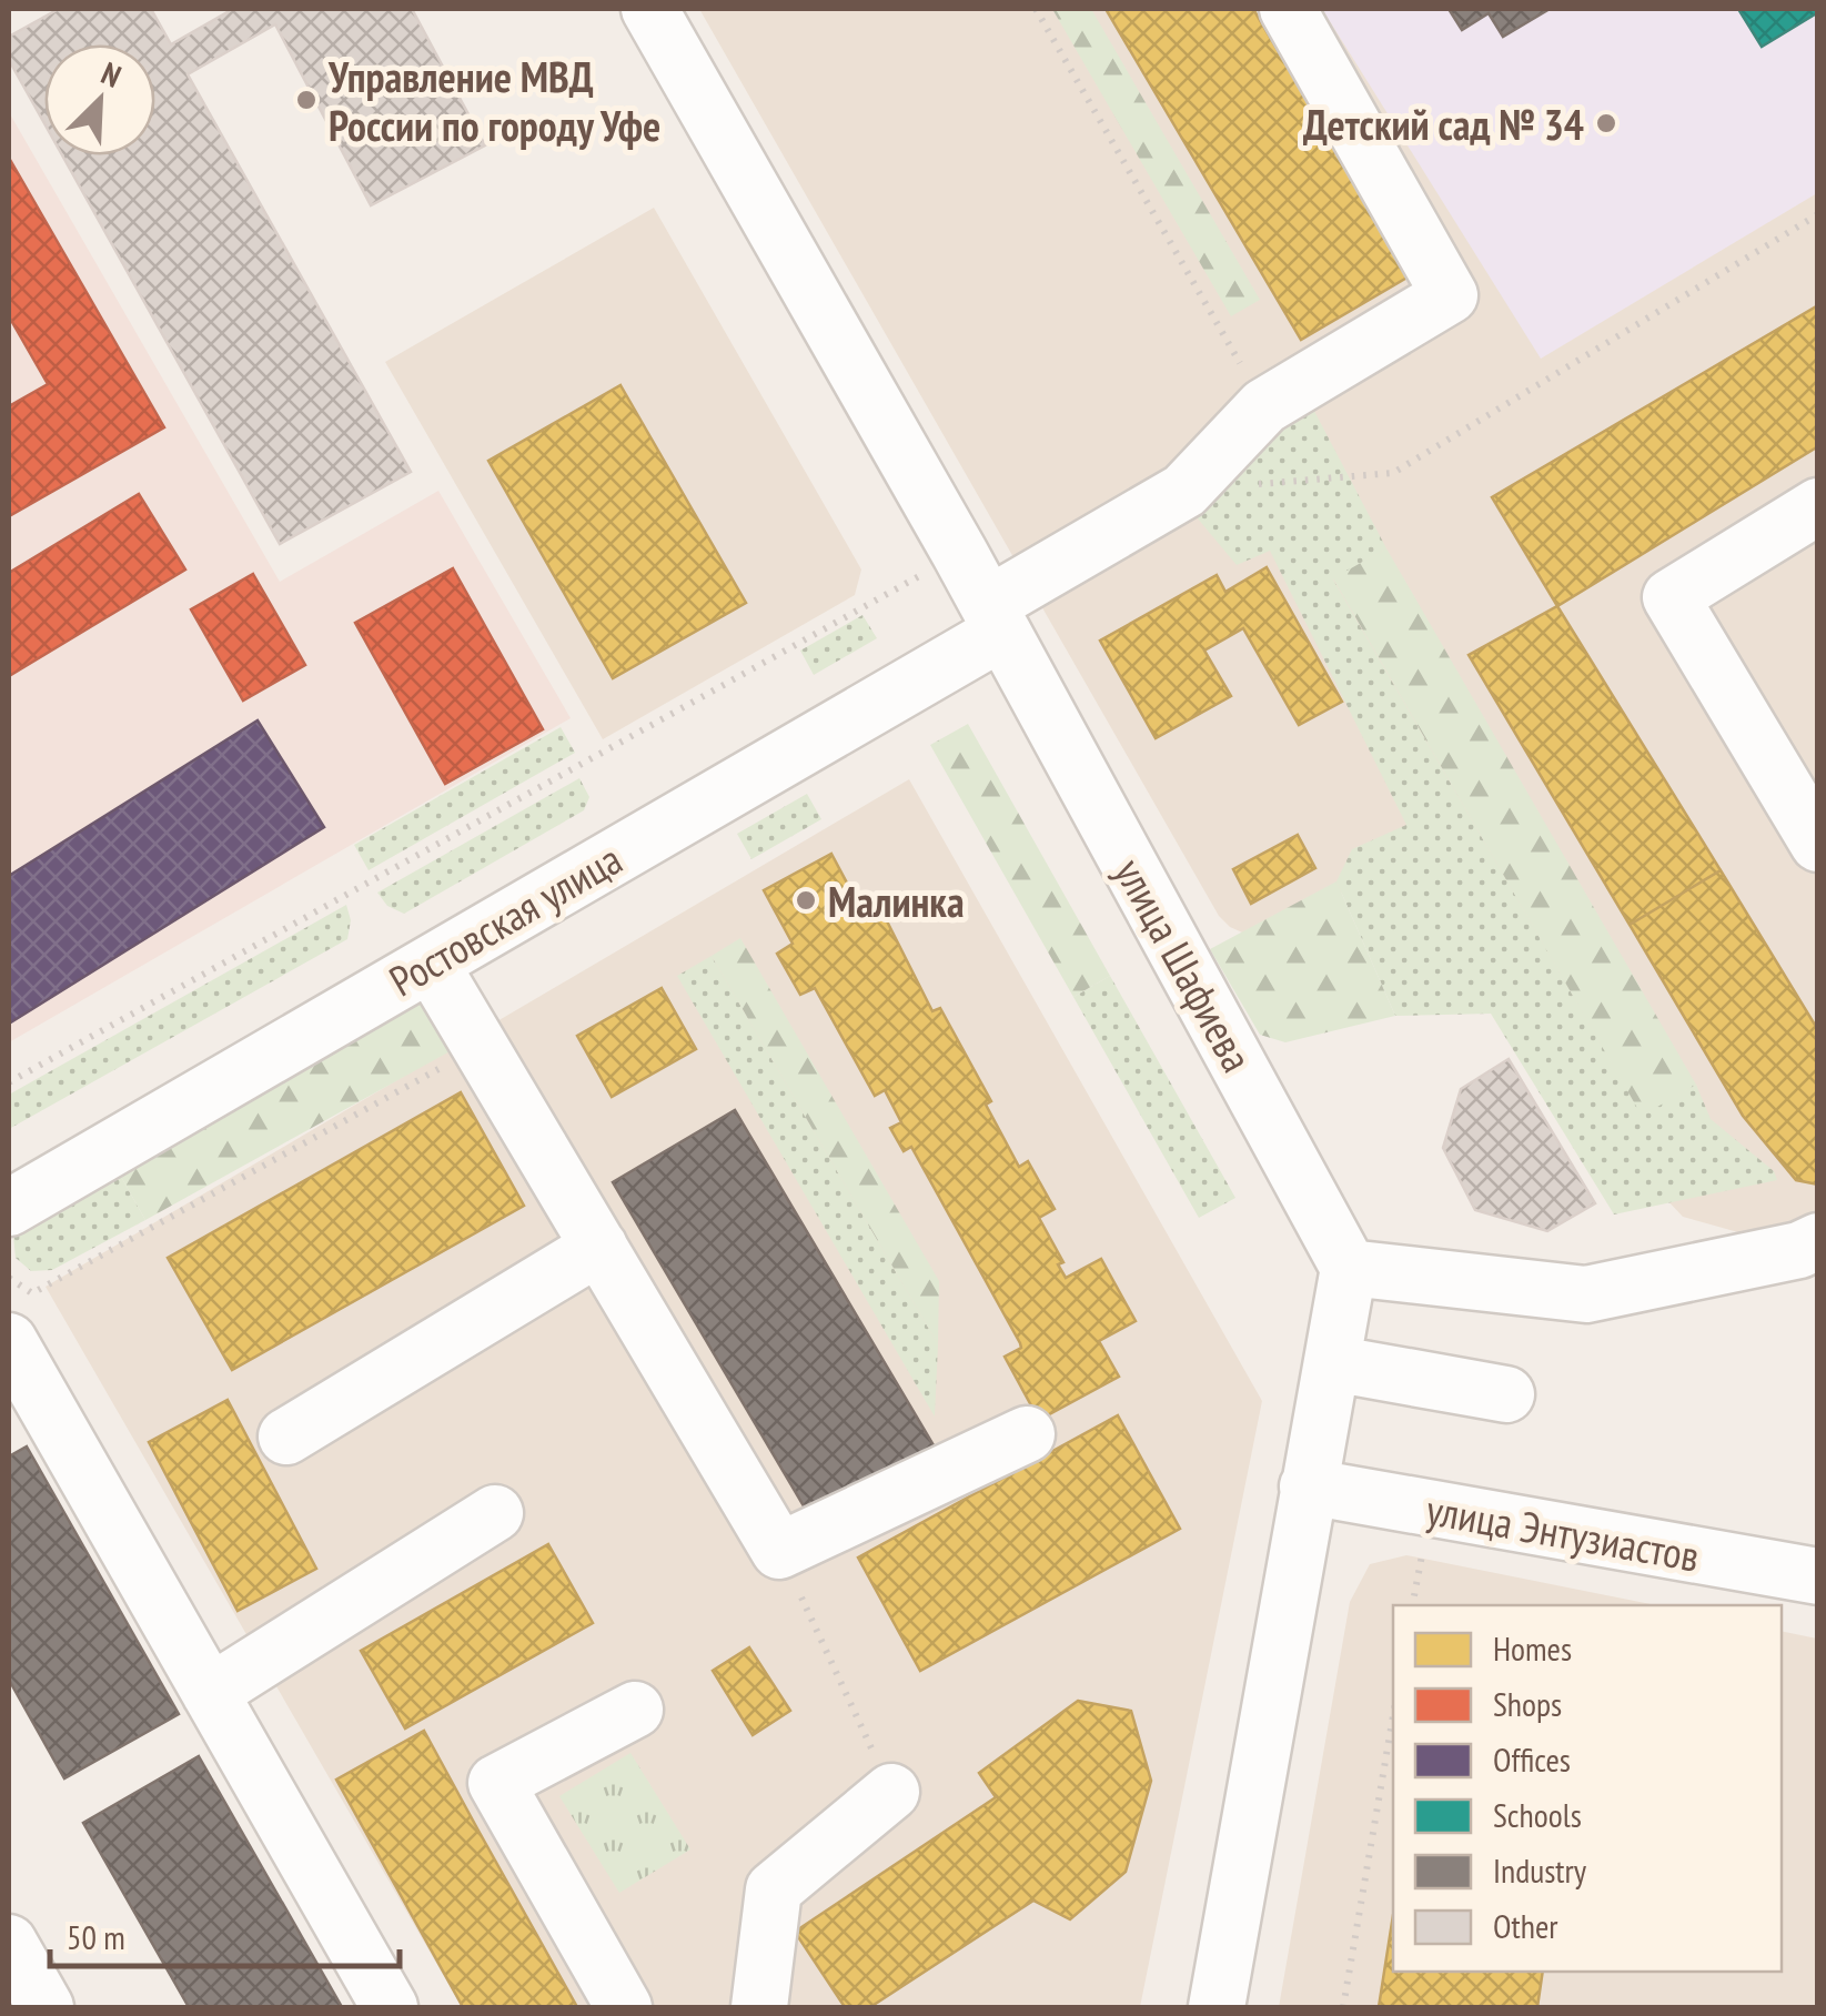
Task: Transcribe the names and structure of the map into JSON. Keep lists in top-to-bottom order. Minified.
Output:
{"streets":{"street":["Ростовская улица","улица Шафиева","улица Энтузиастов"]},"crossings":[["Ростовская улица","улица Шафиева"]],"places":["Управление МВД России по городу Уфе","Детский сад № 34","Малинка"],"legend":["Homes","Shops","Offices","Schools","Industry","Other"],"scale_bar":"50 m","north":"top right"}
